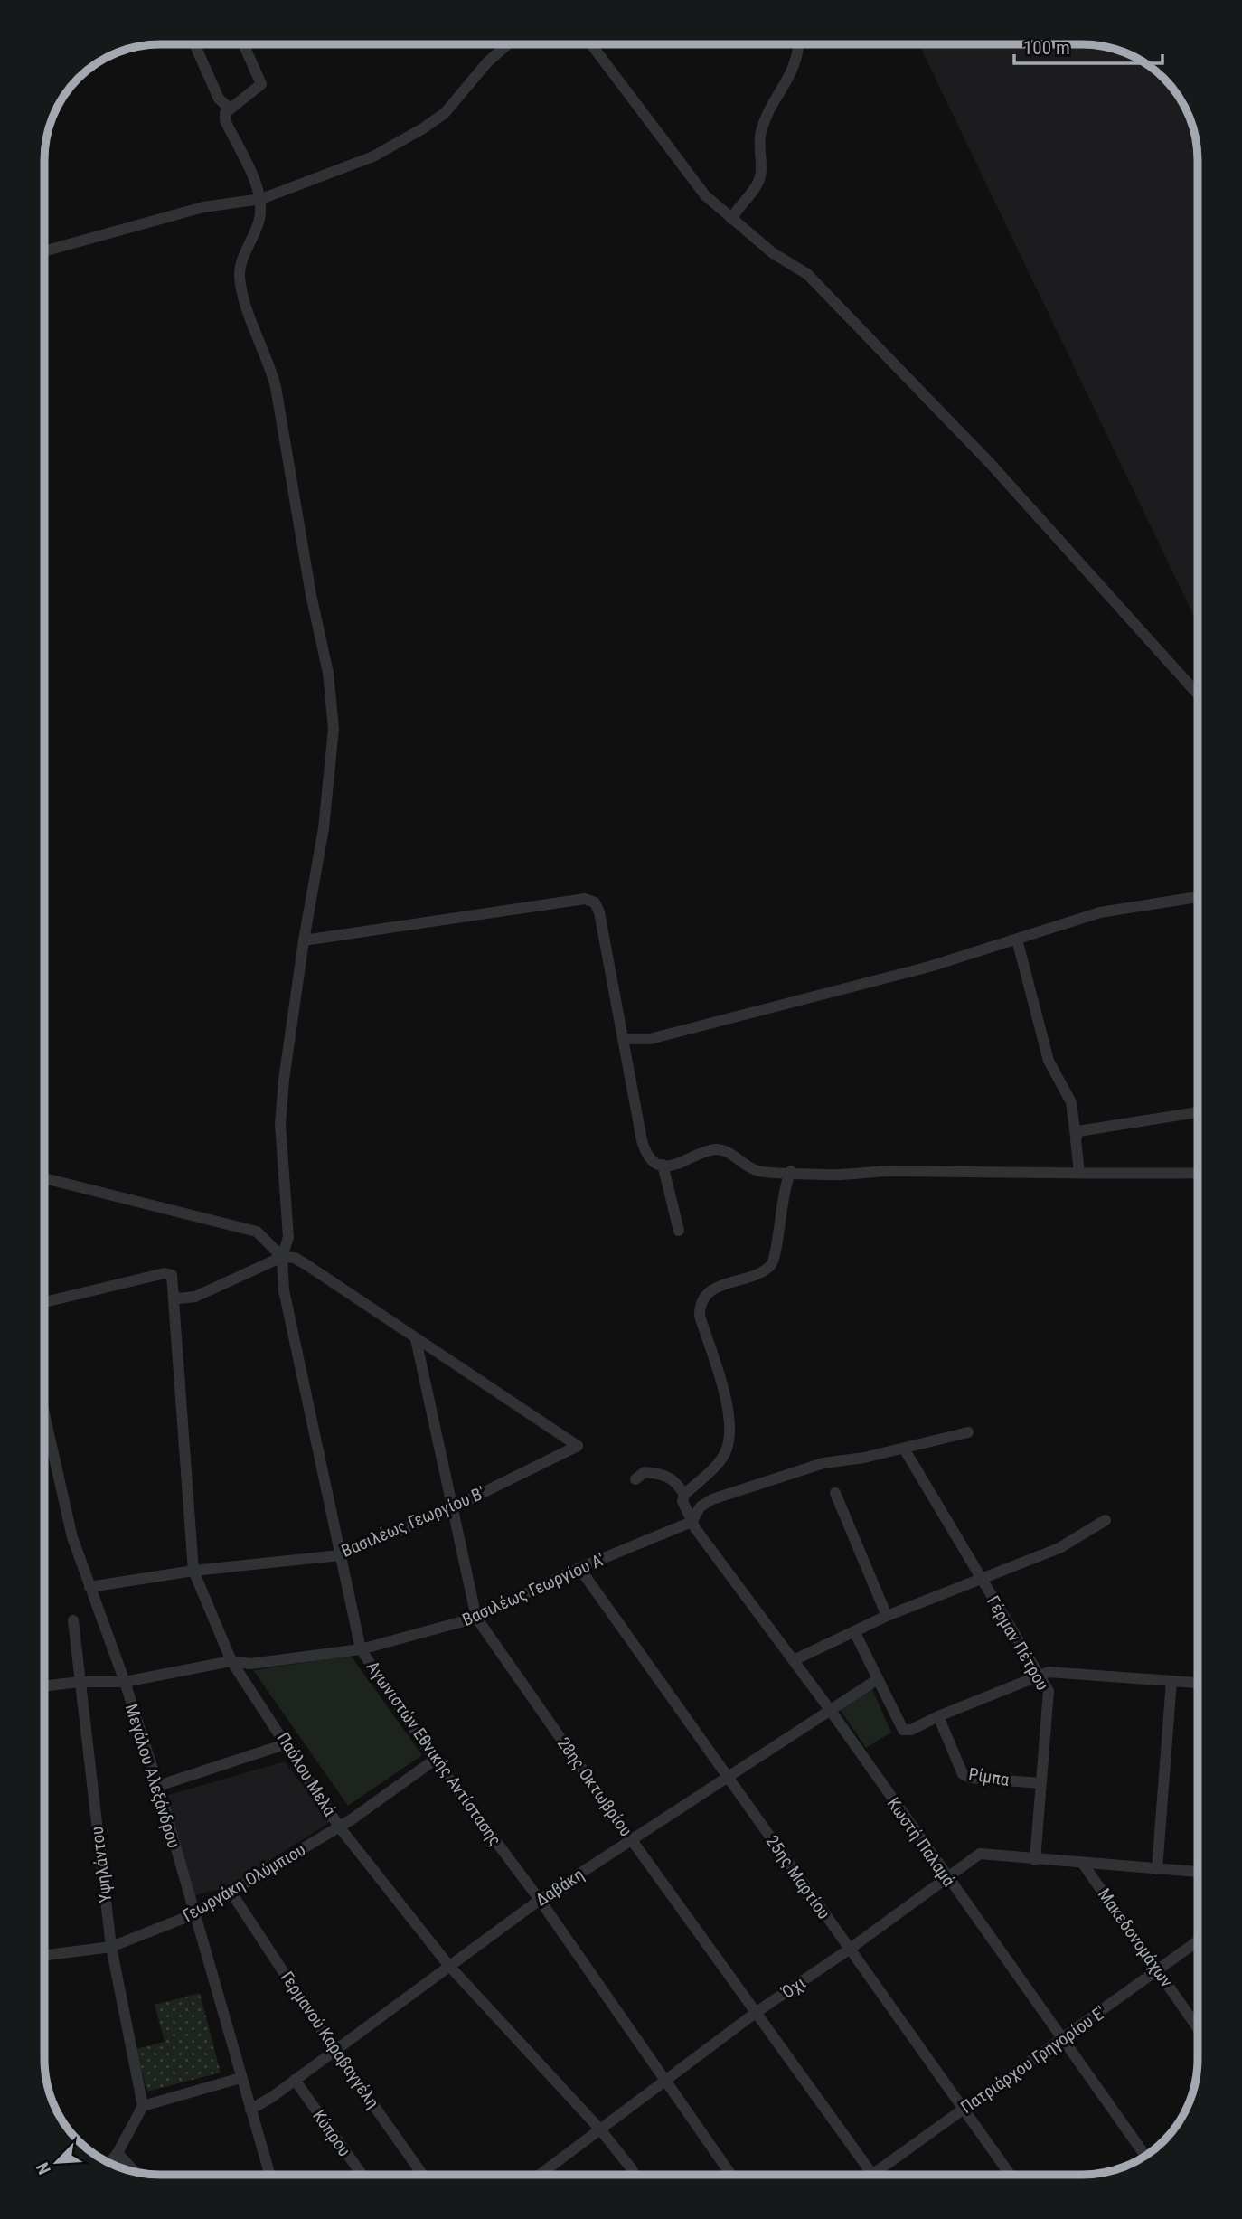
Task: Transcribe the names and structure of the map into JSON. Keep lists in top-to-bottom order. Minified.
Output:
{"streets":{"street":["Βασιλέως Γεωργίου Β'","Βασιλέως Γεωργίου Α'","Γέρμαν Πέτρου","Αγωνιστών Εθνικής Αντίστασης","Παύλου Μελά","Μεγάλου Αλεξάνδρου","Ρίμπα","28ης Οκτωβρίου","Κωστή Παλαμά","Υψηλάντου","25ης Μαρτίου","Γεωργάκη Ολύμπιου","Δαβάκη","Μακεδονομάχων","Όχι","Γερμανού Καραβαγγέλη","Πατριάρχου Γρηγορίου Ε'","Κύπρου"]},"crossings":[["Βασιλέως Γεωργίου Β'","Αγωνιστών Εθνικής Αντίστασης"],["Βασιλέως Γεωργίου Β'","Παύλου Μελά"],["Βασιλέως Γεωργίου Β'","Μεγάλου Αλεξάνδρου"],["Βασιλέως Γεωργίου Β'","28ης Οκτωβρίου"],["Βασιλέως Γεωργίου Α'","Αγωνιστών Εθνικής Αντίστασης"],["Βασιλέως Γεωργίου Α'","Παύλου Μελά"],["Βασιλέως Γεωργίου Α'","Μεγάλου Αλεξάνδρου"],["Βασιλέως Γεωργίου Α'","28ης Οκτωβρίου"],["Βασιλέως Γεωργίου Α'","Κωστή Παλαμά"],["Βασιλέως Γεωργίου Α'","Υψηλάντου"],["Βασιλέως Γεωργίου Α'","25ης Μαρτίου"],["Γέρμαν Πέτρου","Ρίμπα"],["Γέρμαν Πέτρου","Όχι"],["Αγωνιστών Εθνικής Αντίστασης","Γεωργάκη Ολύμπιου"],["Αγωνιστών Εθνικής Αντίστασης","Δαβάκη"],["Αγωνιστών Εθνικής Αντίστασης","Όχι"],["Παύλου Μελά","Γεωργάκη Ολύμπιου"],["Παύλου Μελά","Δαβάκη"],["Παύλου Μελά","Όχι"],["Μεγάλου Αλεξάνδρου","Γεωργάκη Ολύμπιου"],["Μεγάλου Αλεξάνδρου","Δαβάκη"],["28ης Οκτωβρίου","Δαβάκη"],["28ης Οκτωβρίου","Όχι"],["28ης Οκτωβρίου","Πατριάρχου Γρηγορίου Ε'"],["Κωστή Παλαμά","Δαβάκη"],["Κωστή Παλαμά","Όχι"],["Κωστή Παλαμά","Πατριάρχου Γρηγορίου Ε'"],["Υψηλάντου","Γεωργάκη Ολύμπιου"],["25ης Μαρτίου","Δαβάκη"],["25ης Μαρτίου","Όχι"],["25ης Μαρτίου","Πατριάρχου Γρηγορίου Ε'"],["Γεωργάκη Ολύμπιου","Γερμανού Καραβαγγέλη"],["Δαβάκη","Γερμανού Καραβαγγέλη"],["Δαβάκη","Κύπρου"],["Μακεδονομάχων","Όχι"],["Μακεδονομάχων","Πατριάρχου Γρηγορίου Ε'"]],"scale_bar":"100 m","north":"bottom left"}
